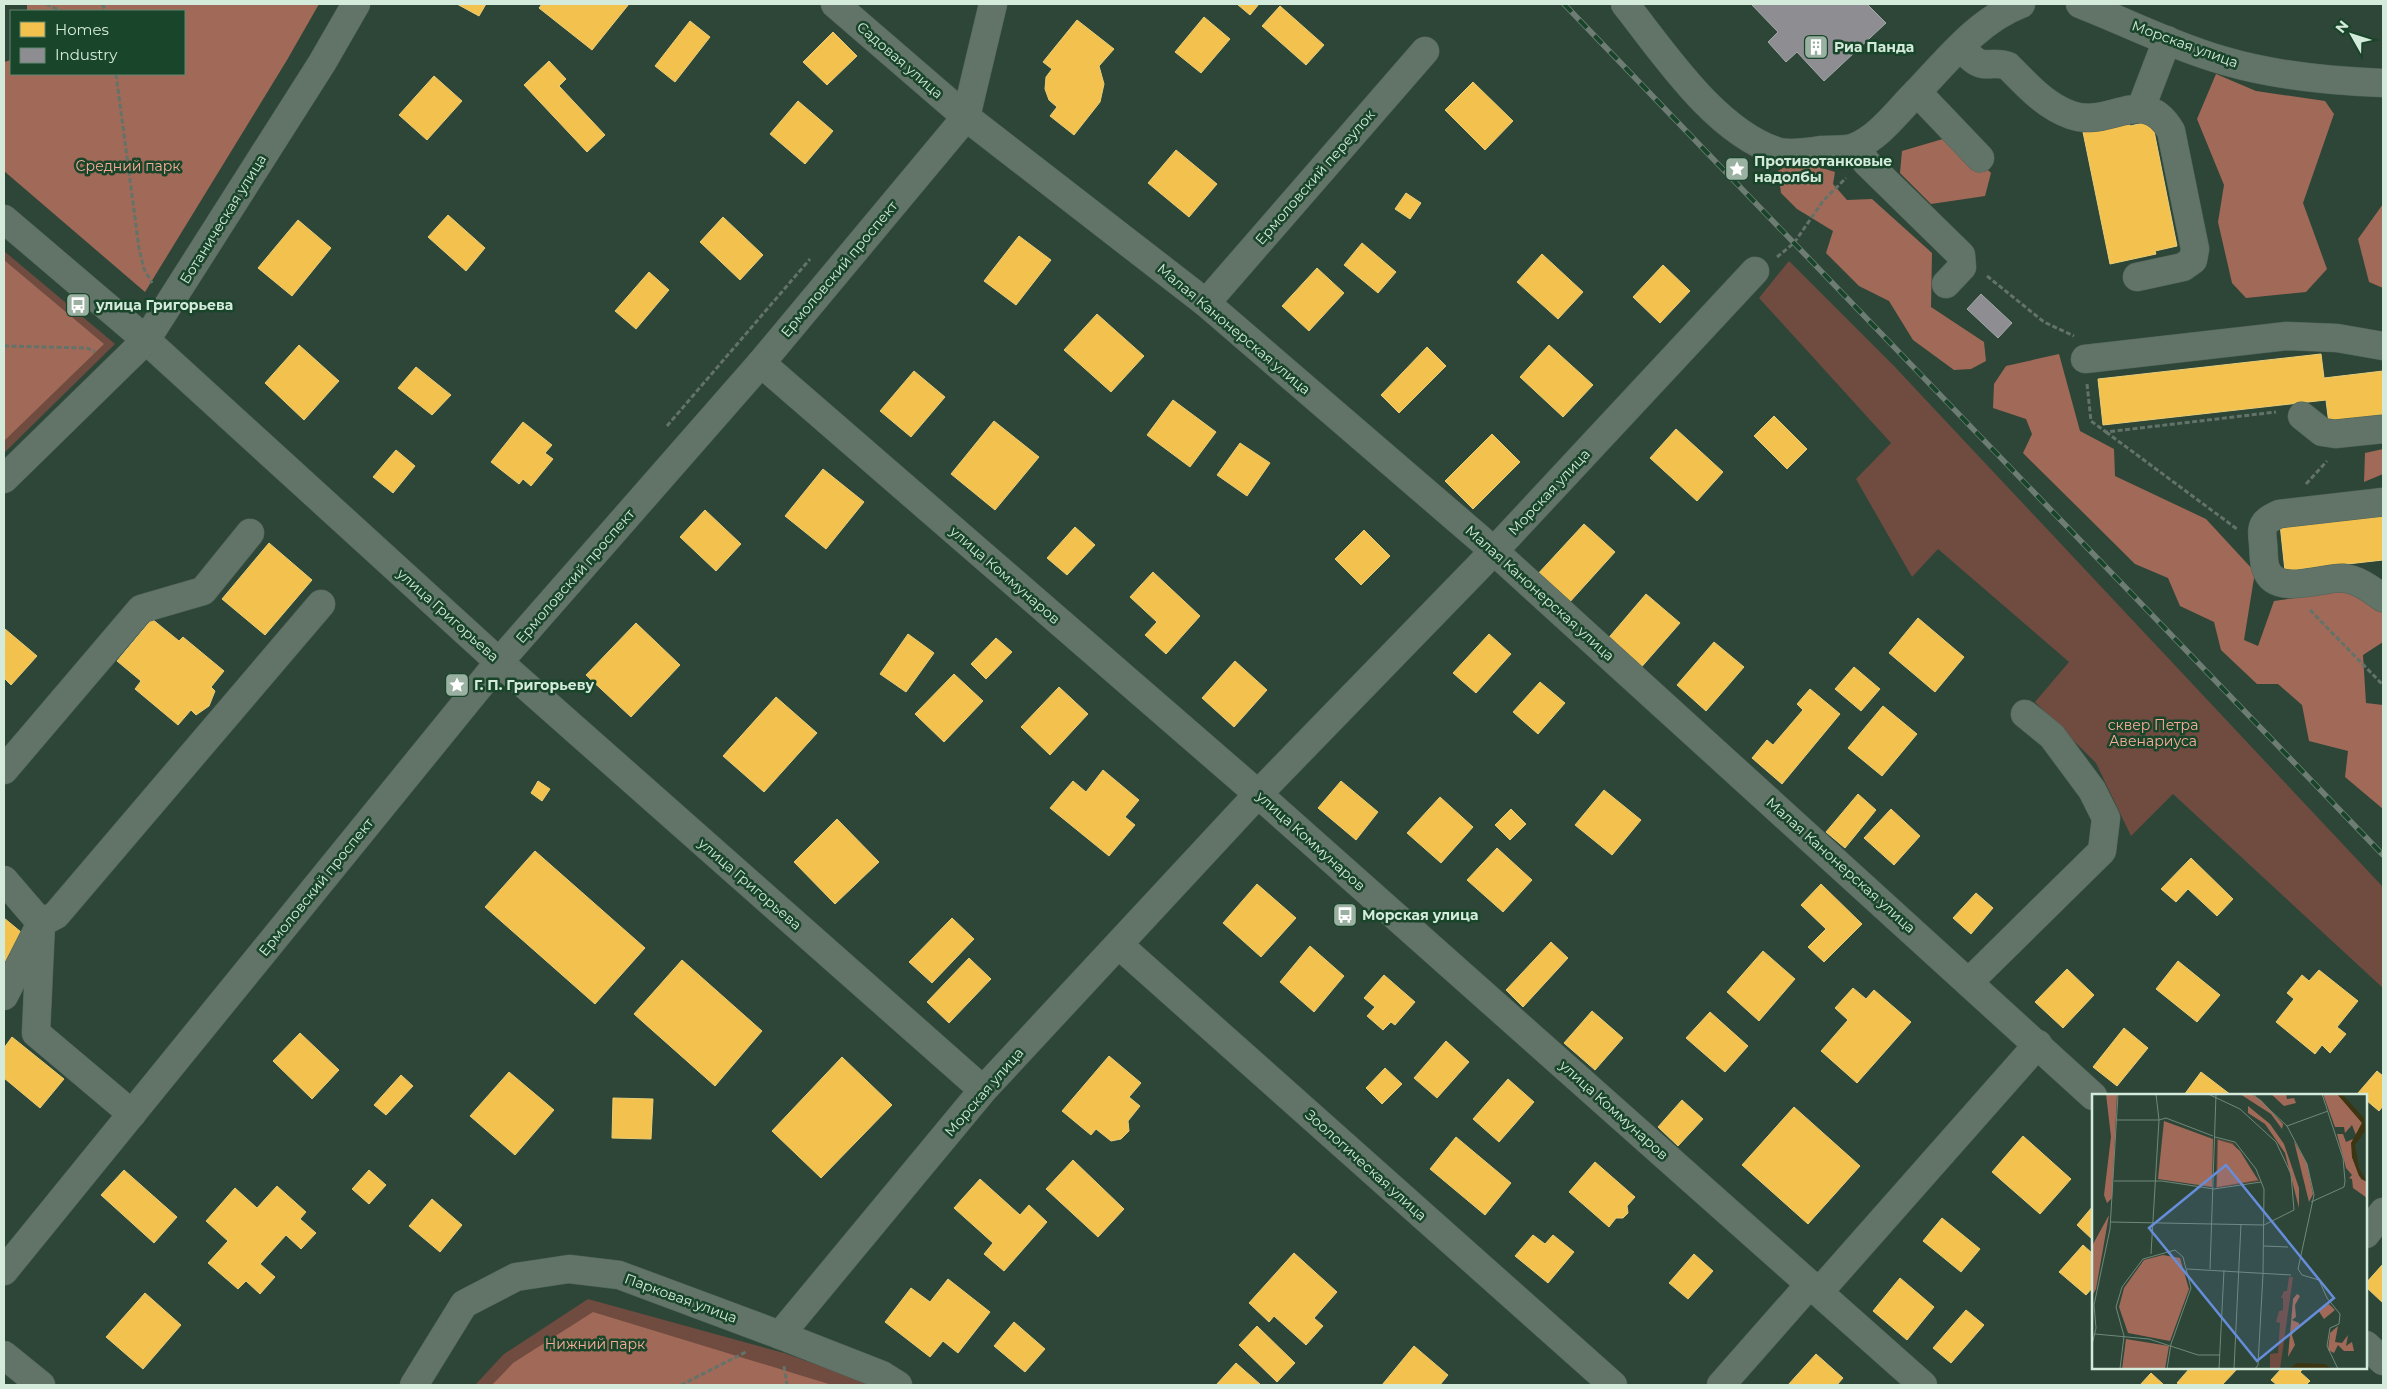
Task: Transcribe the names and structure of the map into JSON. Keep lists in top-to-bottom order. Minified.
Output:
{"streets":{"street":["Морская улица","Садовая улица","Ермоловский переулок","Ботаническая улица","Ермоловский проспект","Малая Канонерская улица","улица Коммунаров","улица Григорьева","Зоологическая улица","Парковая улица"]},"crossings":[["Морская улица","Малая Канонерская улица"],["Морская улица","улица Коммунаров"],["Морская улица","улица Григорьева"],["Морская улица","Зоологическая улица"],["Морская улица","Парковая улица"],["Садовая улица","Ермоловский проспект"],["Садовая улица","Малая Канонерская улица"],["Ермоловский переулок","Малая Канонерская улица"],["Ботаническая улица","улица Григорьева"],["Ермоловский проспект","Малая Канонерская улица"],["Ермоловский проспект","улица Коммунаров"],["Ермоловский проспект","улица Григорьева"]],"parks":["Средний парк","сквер Петра Авенариуса","Нижний парк"],"places":{"building":["Риа Панда"],"place":["Противотанковые надолбы","Г. П. Григорьеву"],"bus stop":["улица Григорьева","Морская улица"]},"legend":["Homes","Industry"],"north":"top left"}
